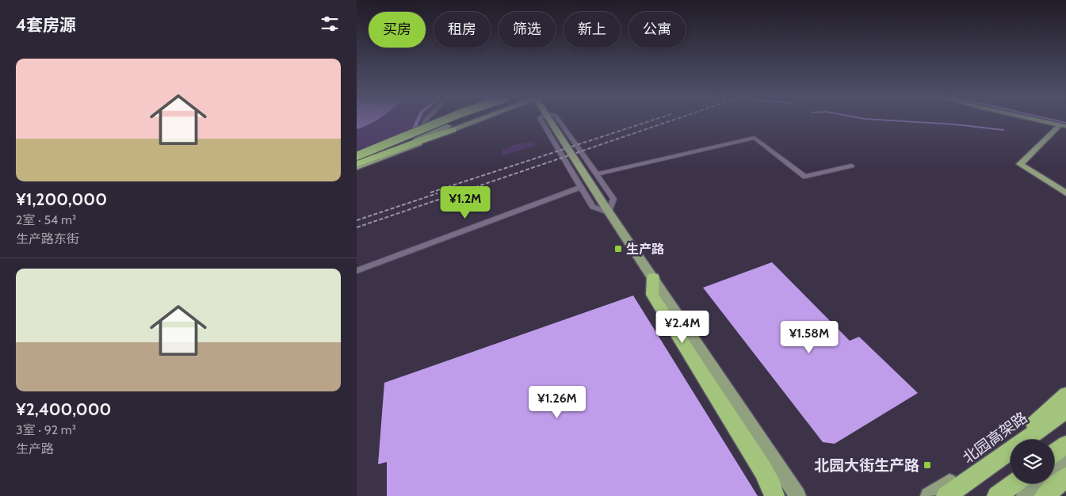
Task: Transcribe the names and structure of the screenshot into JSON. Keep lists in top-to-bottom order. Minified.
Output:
{"streets":{"highway":["北园高架路"]},"places":{"transit":["生产路","北园大街生产路"]},"page":{"heading":"4套房源","chip":["买房","租房","筛选","新上","公寓"],"list":[{"name":"¥1,200,000","note":"2室 · 54 m² · 生产路东街"},{"name":"¥2,400,000","note":"3室 · 92 m² · 生产路"}],"price":["¥1.2M","¥2.4M","¥1.58M","¥1.26M"]}}
